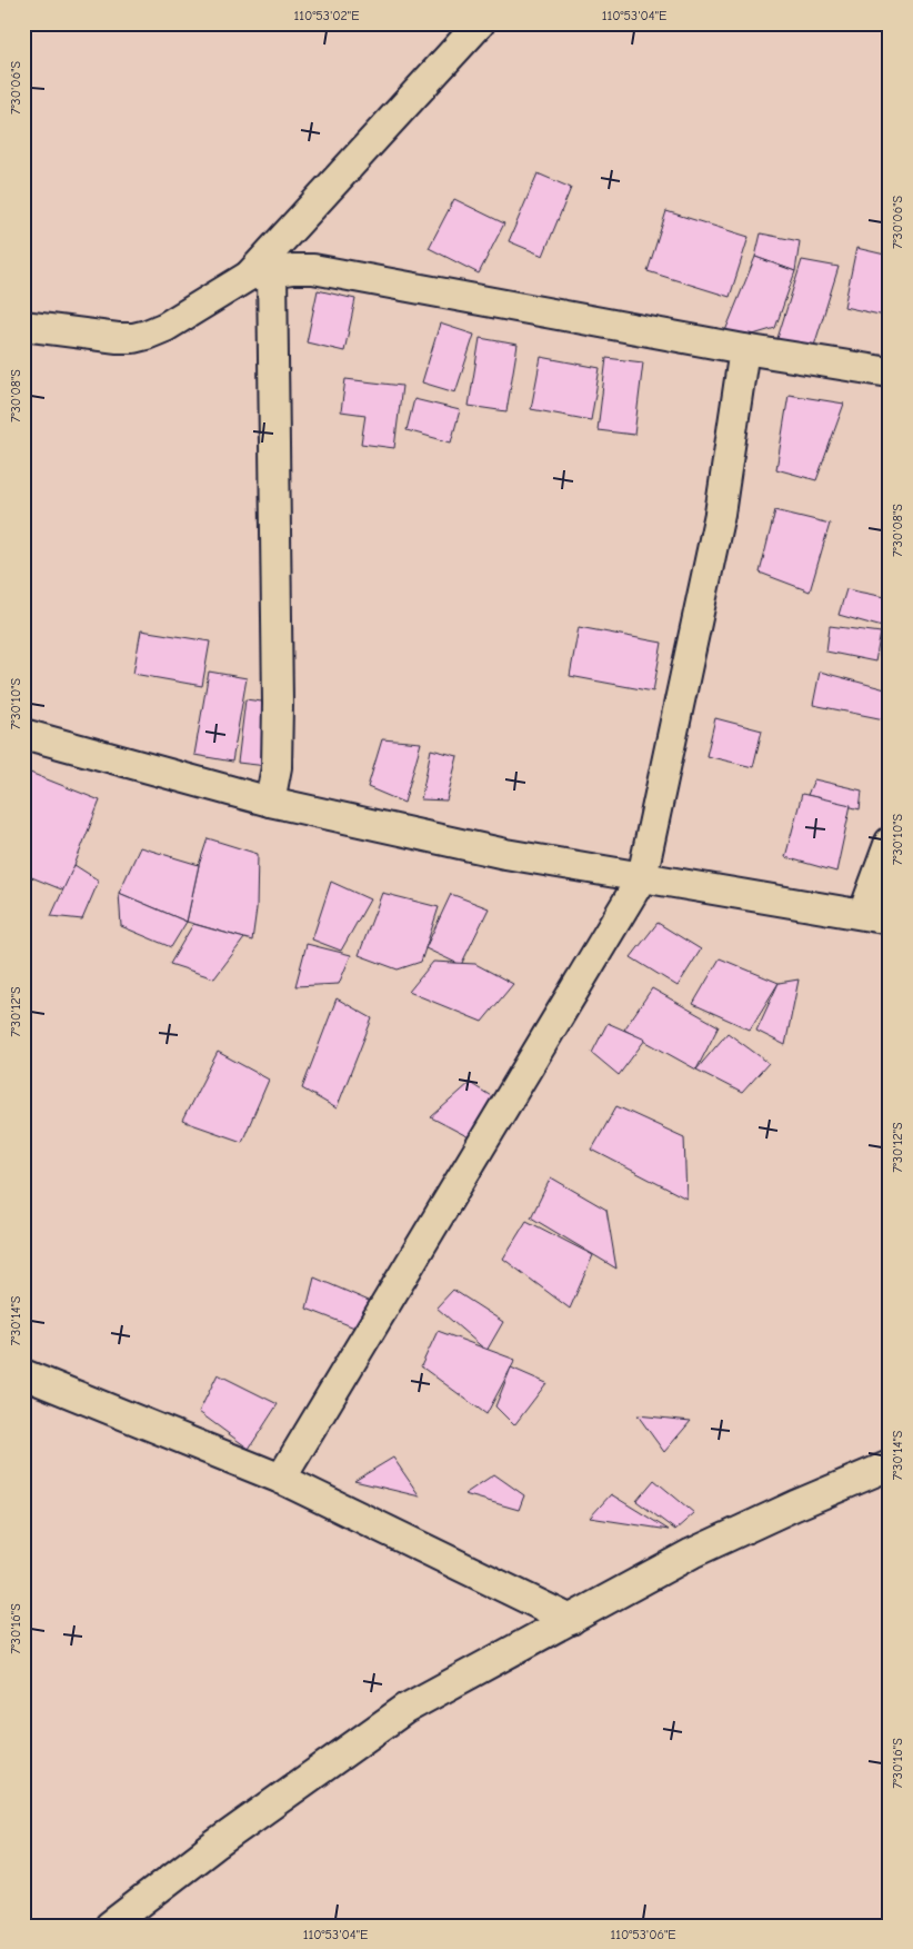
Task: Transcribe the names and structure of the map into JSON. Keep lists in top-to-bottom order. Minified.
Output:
{"coordinates":["110°53'02\"E","110°53'04\"E","7°30'06\"S","7°30'08\"S","7°30'10\"S","7°30'12\"S","7°30'14\"S","7°30'16\"S","110°53'06\"E"]}
